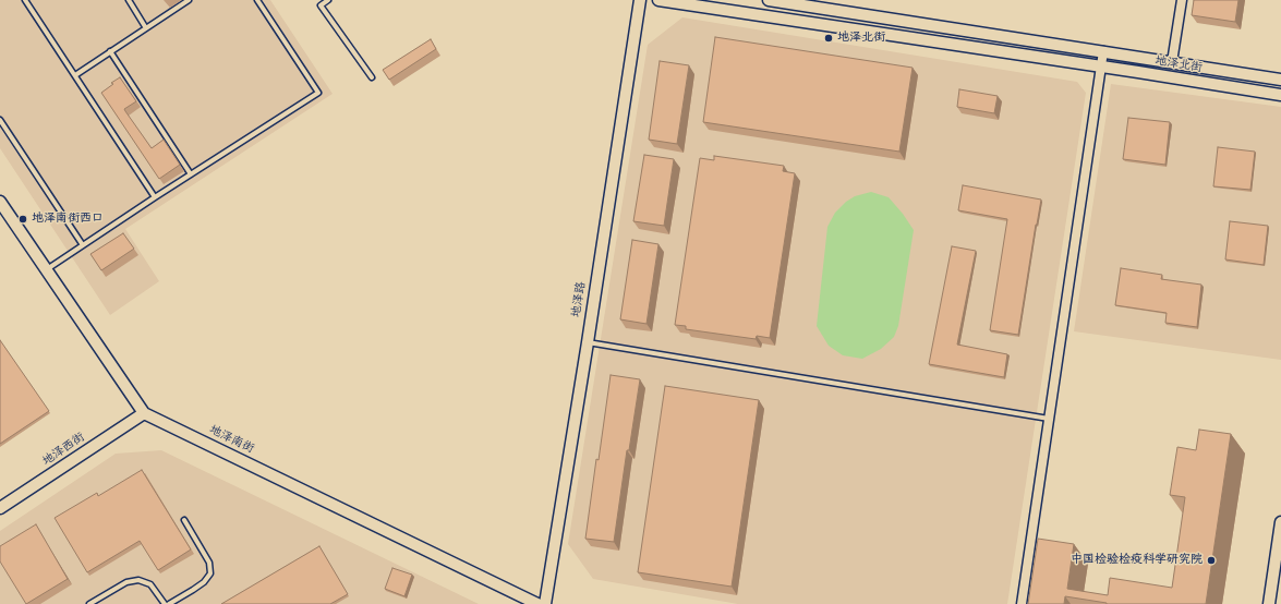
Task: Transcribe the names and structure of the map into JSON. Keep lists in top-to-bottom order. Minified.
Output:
{"streets":{"street":["地泽北街","地泽路","地泽南街","地泽西街"]},"crossings":[["地泽南街","地泽西街"]],"places":["地泽北街","地泽南街西口","中国检验检疫科学研究院"]}
